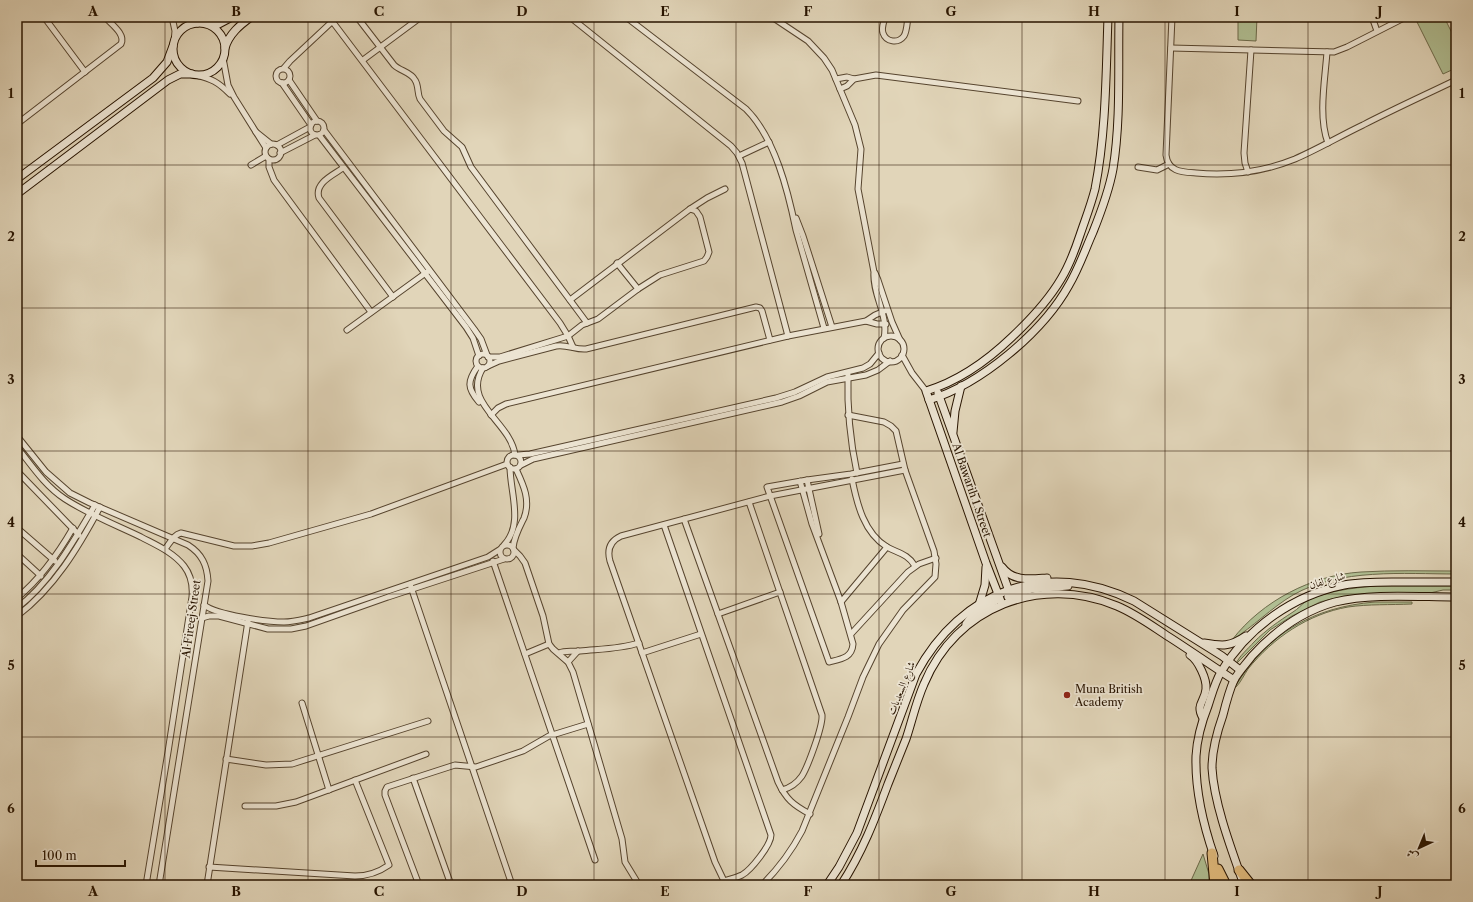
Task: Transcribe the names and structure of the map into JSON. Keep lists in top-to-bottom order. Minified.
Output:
{"streets":{"street":["Al Bawarih 1 Street","شارع لفان","Al Fireej Street","شارع السعديات"]},"crossings":[["Al Bawarih 1 Street","شارع السعديات"],["شارع لفان","شارع السعديات"]],"places":["Muna British Academy"],"scale_bar":"100 m","north":"bottom left","grid":{"columns":["A","B","C","D","E","F","G","H","I","J"],"rows":["1","2","3","4","5","6"]}}
